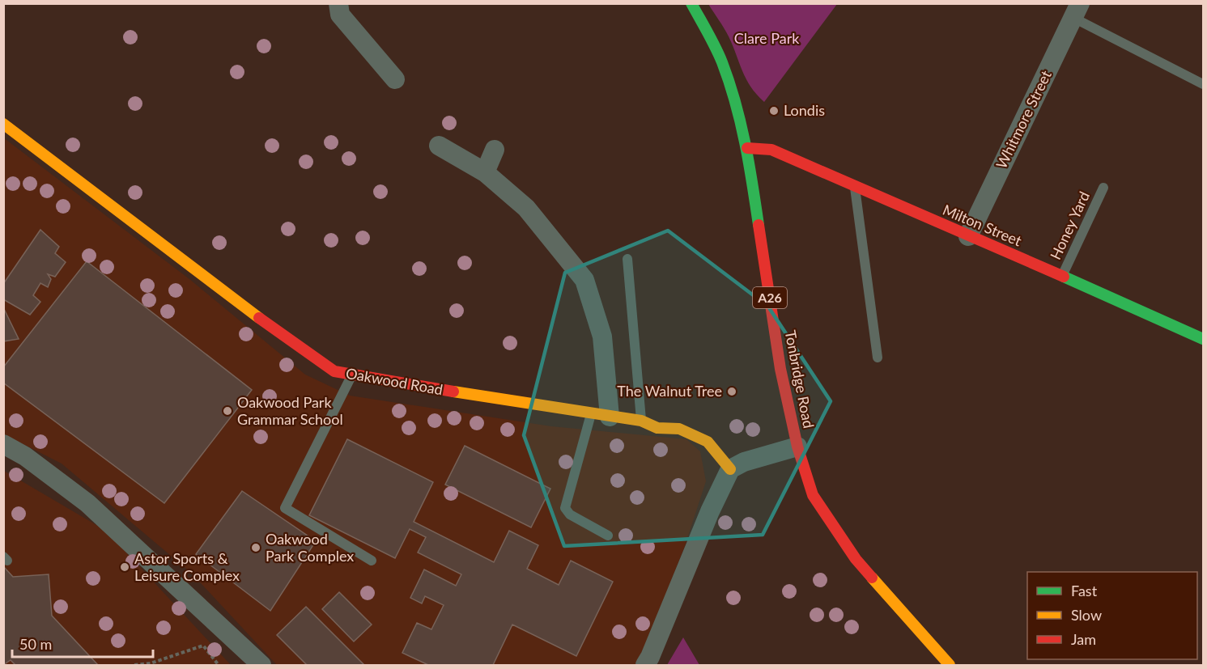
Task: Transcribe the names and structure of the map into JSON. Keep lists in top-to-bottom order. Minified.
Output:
{"streets":{"street":["Whitmore Street","Milton Street","A26","Tonbridge Road","Oakwood Road"],"lane":["Honey Yard"]},"crossings":[["Whitmore Street","Milton Street"],["Milton Street","Honey Yard"],["Milton Street","Tonbridge Road"]],"parks":["Clare Park"],"places":["Londis","The Walnut Tree","Oakwood Park Grammar School","Oakwood Park Complex","Astor Sports & Leisure Complex"],"legend":["Fast","Slow","Jam"],"scale_bar":"50 m"}
